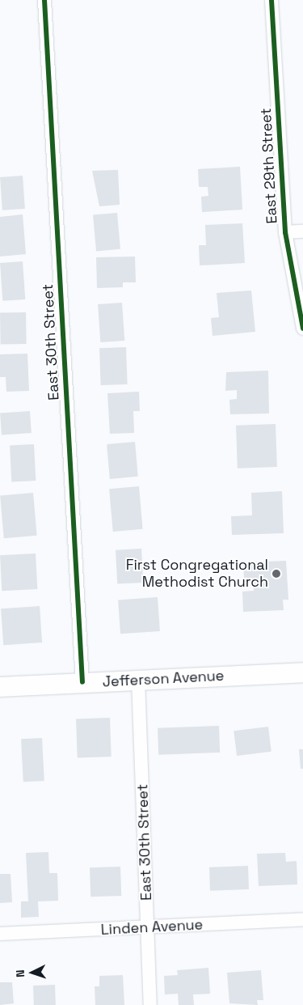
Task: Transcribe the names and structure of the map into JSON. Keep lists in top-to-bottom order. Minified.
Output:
{"streets":{"main road":["Jefferson Avenue"],"street":["East 29th Street","East 30th Street","Linden Avenue"]},"crossings":[["East 30th Street","Jefferson Avenue"],["East 30th Street","Linden Avenue"]],"places":["First Congregational Methodist Church"],"north":"left"}
